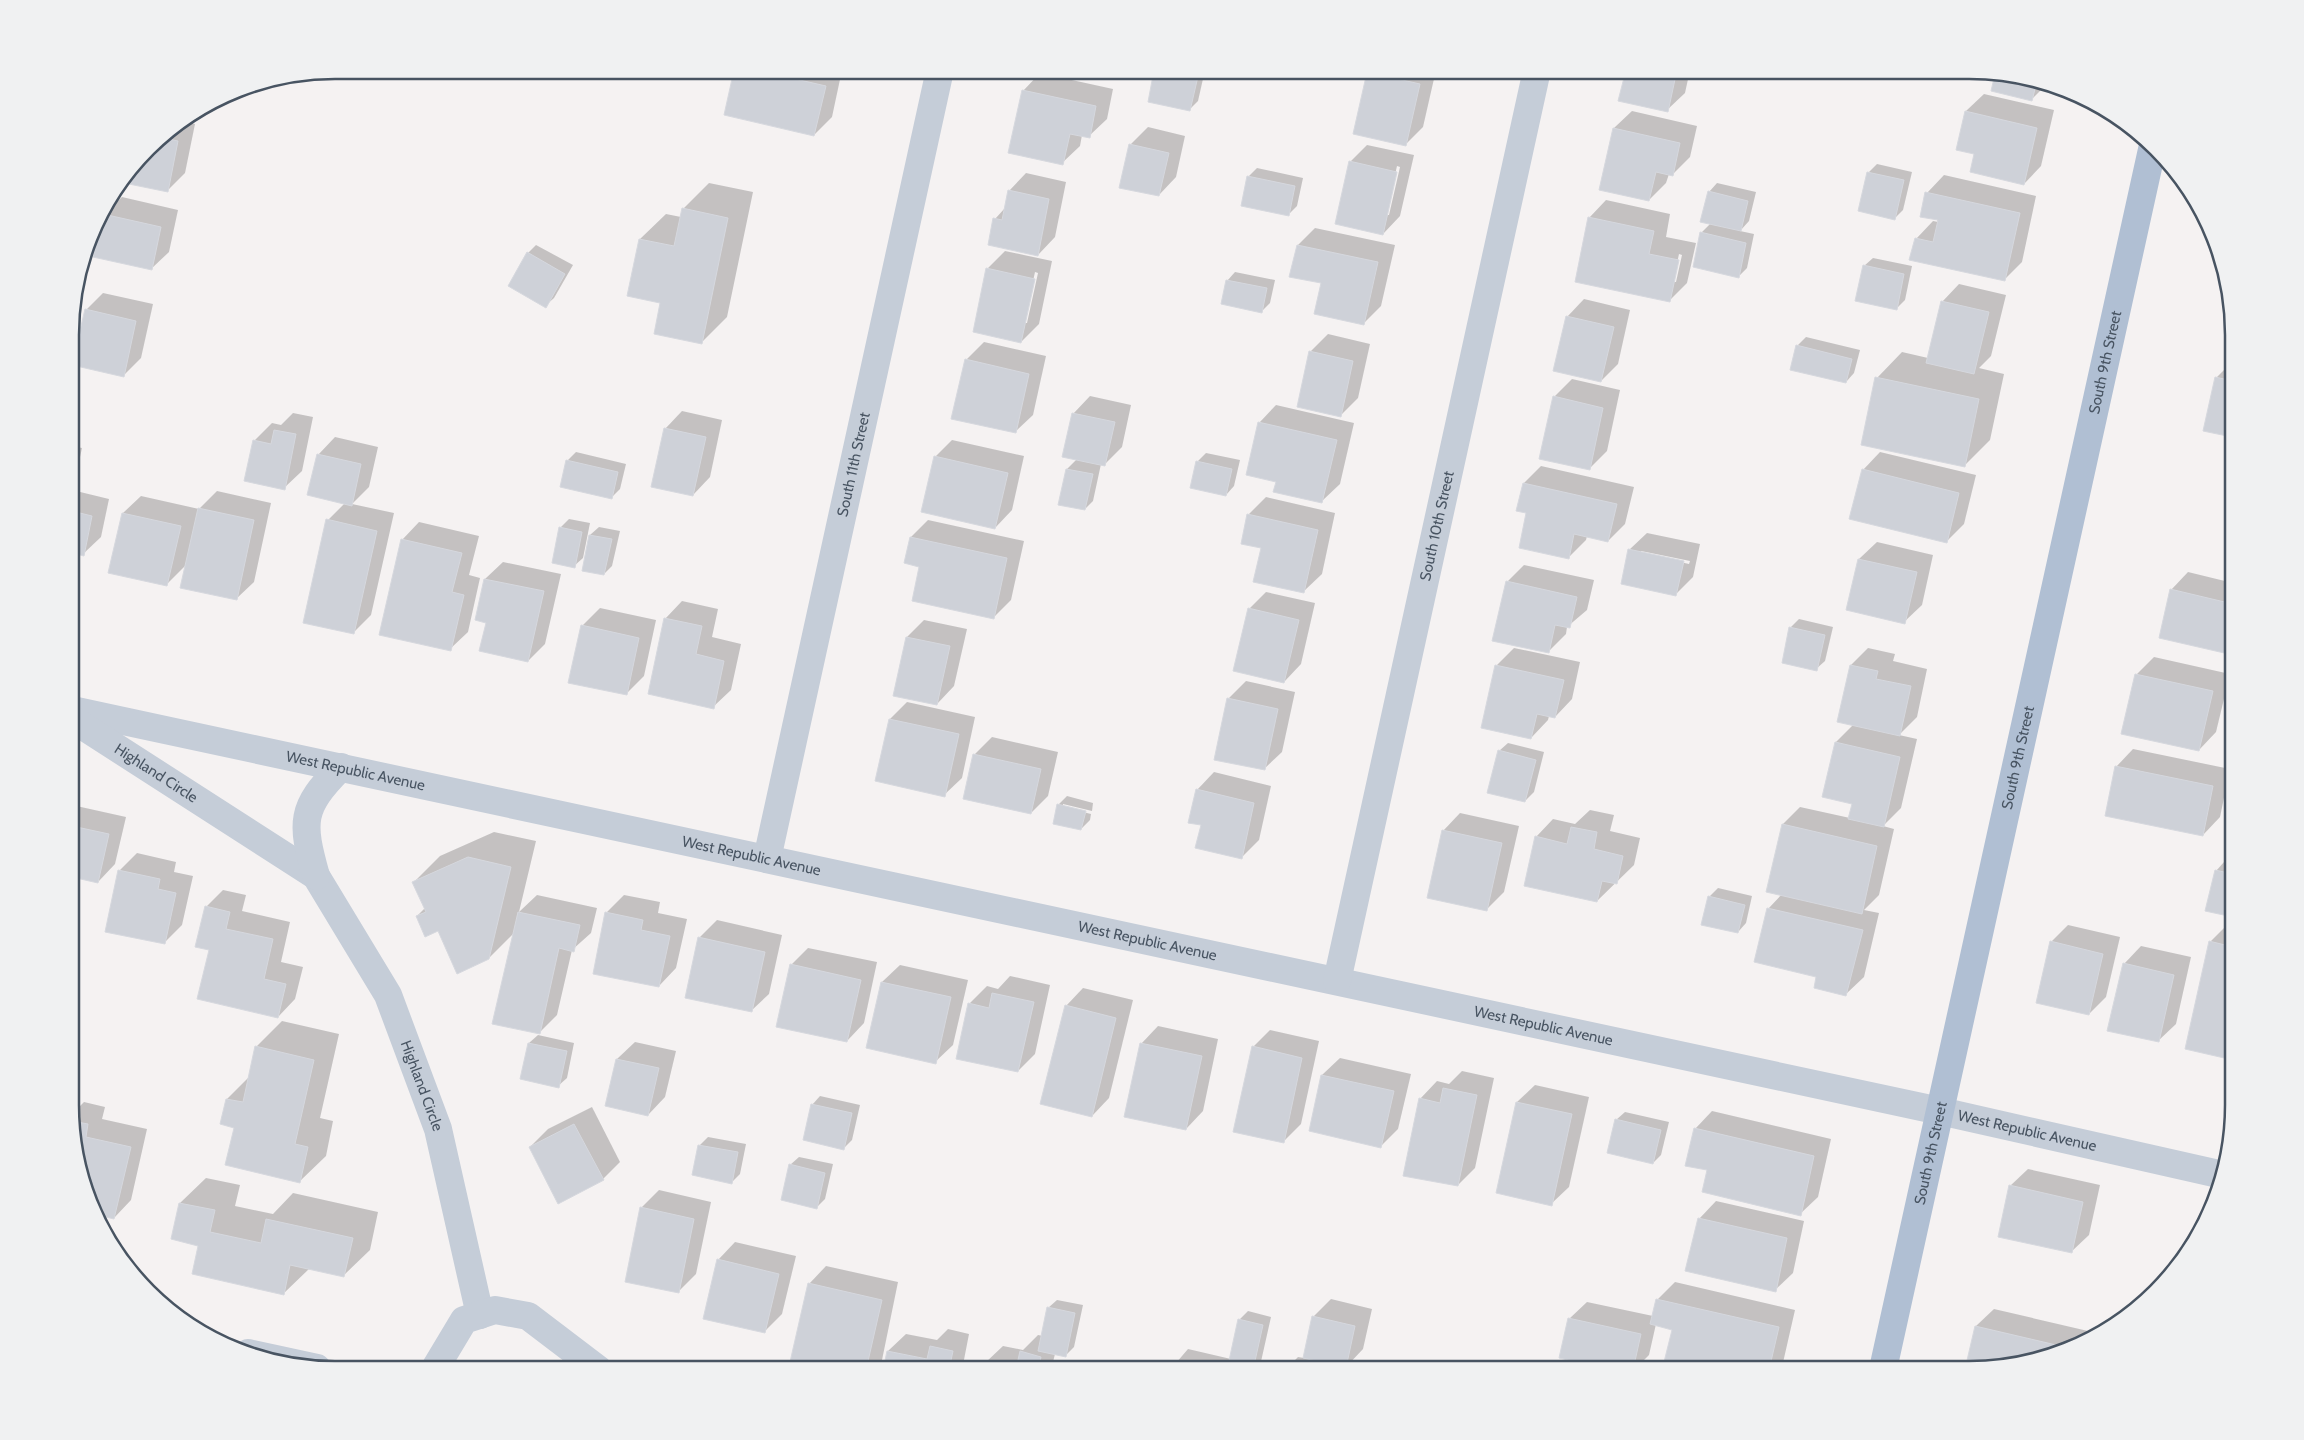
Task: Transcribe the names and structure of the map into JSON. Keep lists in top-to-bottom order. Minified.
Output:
{"streets":{"main road":["South 9th Street"],"street":["South 11th Street","South 10th Street","West Republic Avenue","Highland Circle"]},"crossings":[["South 9th Street","West Republic Avenue"],["South 11th Street","West Republic Avenue"],["South 10th Street","West Republic Avenue"],["West Republic Avenue","Highland Circle"]]}
